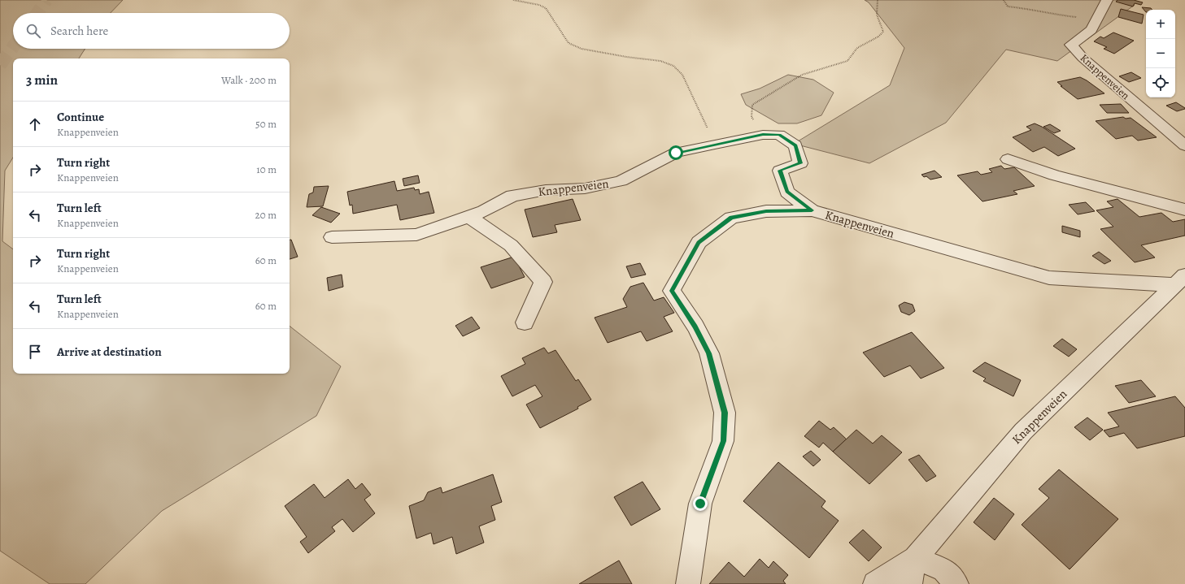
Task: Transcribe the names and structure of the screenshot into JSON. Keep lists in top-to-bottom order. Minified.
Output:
{"streets":{"street":["Knappenveien"]},"page":{"map_buttons":["+","−"],"search":"Search here","heading":["3 min","Walk · 200 m"],"list":[["Continue","Knappenveien","50 m"],["Turn right","Knappenveien","10 m"],["Turn left","Knappenveien","20 m"],["Turn right","Knappenveien","60 m"],["Turn left","Knappenveien","60 m"],"Arrive at destination"]}}
